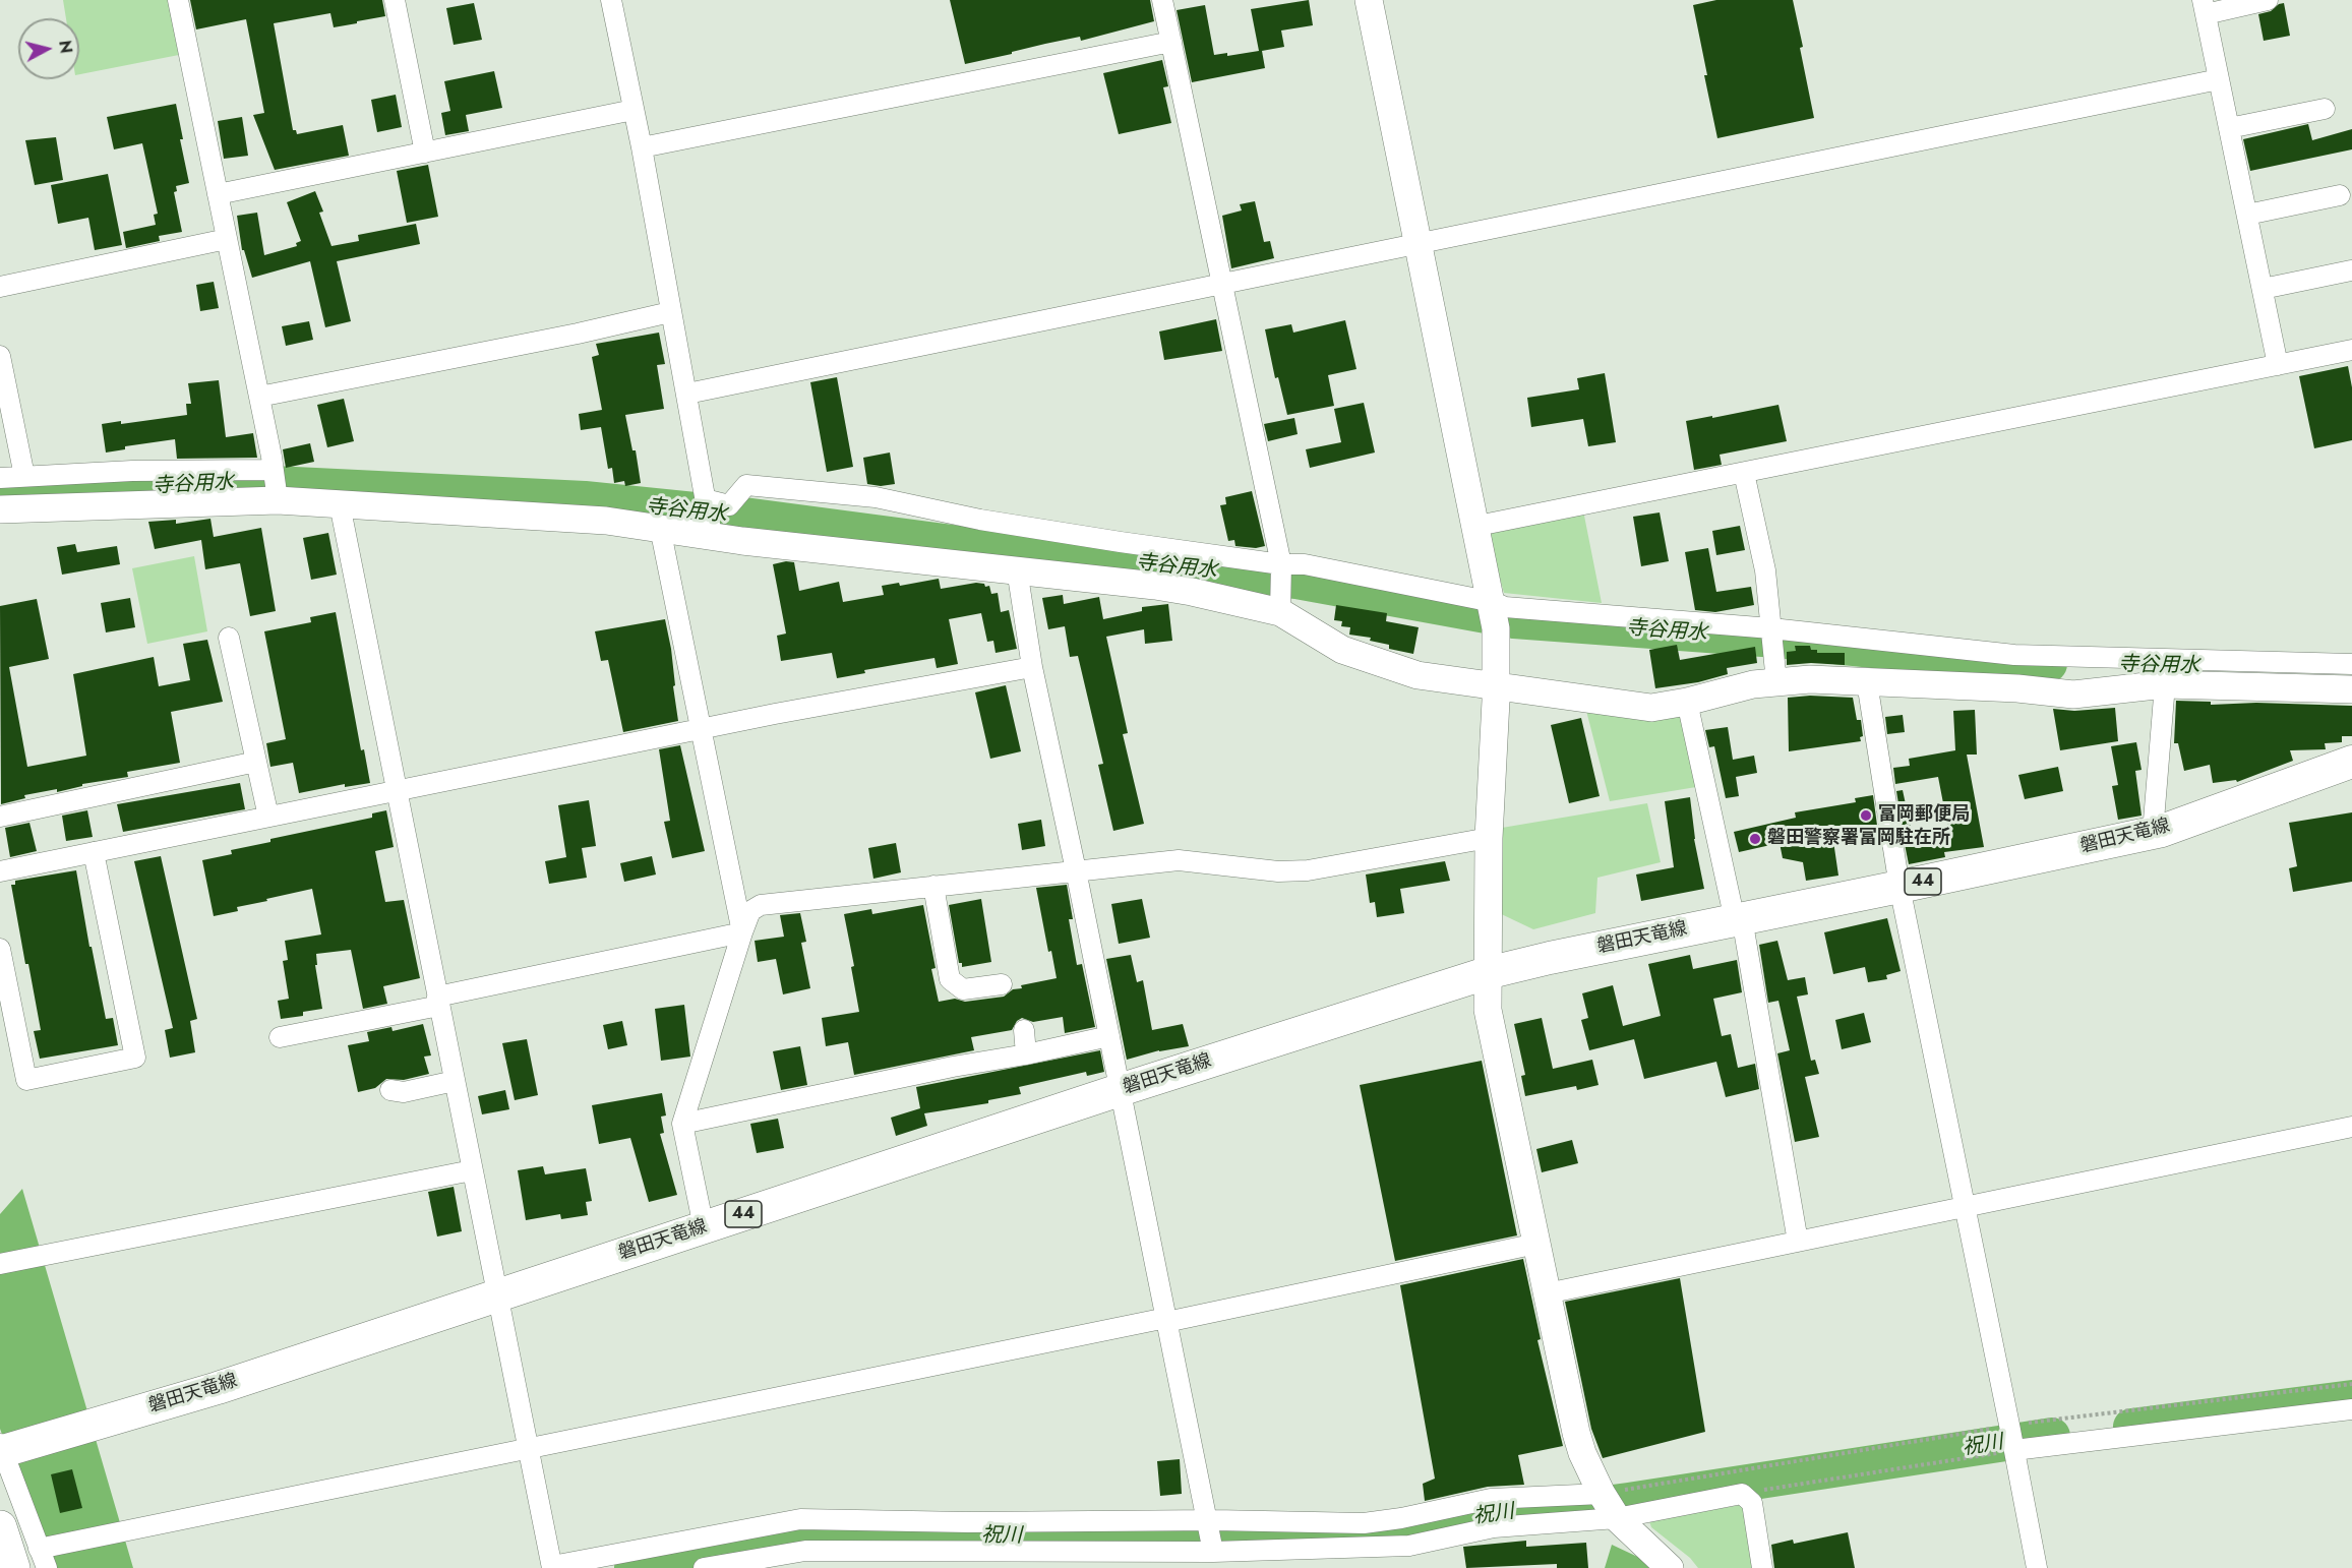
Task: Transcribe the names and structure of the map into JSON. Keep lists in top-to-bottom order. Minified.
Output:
{"streets":{"main road":["磐田天竜線","44"]},"water":["寺谷用水","祝川"],"places":["富岡郵便局","磐田警察署富岡駐在所"],"north":"right"}
